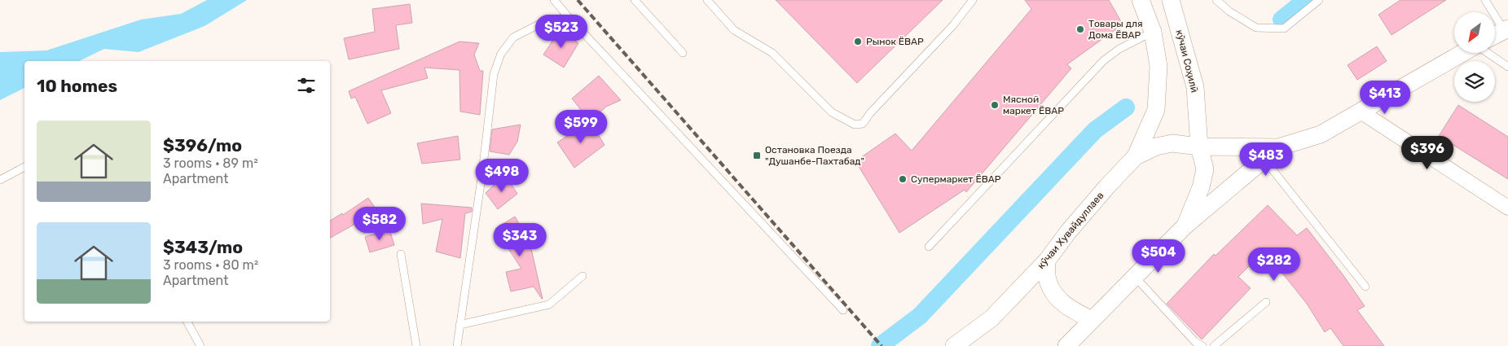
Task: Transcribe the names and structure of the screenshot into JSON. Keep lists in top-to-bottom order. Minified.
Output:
{"streets":{"street":["кӯчаи Соҳилӣ","кӯчаи Хувайдуллаев"]},"crossings":[["кӯчаи Соҳилӣ","кӯчаи Хувайдуллаев"]],"places":{"other":["Товары для Дома ЁВАР","Рынок ЁВАР","Мясной маркет ЁВАР","Супермаркет ЁВАР"],"transit":["Остановка Поезда \"Душанбе-Пахтабад\""]},"north":"bottom left","page":{"price":["$523","$413","$599","$396","$483","$498","$582","$343","$504","$282"],"heading":"10 homes","list":[{"name":"$396/mo","note":"3 rooms · 89 m² · Apartment"},{"name":"$343/mo","note":"3 rooms · 80 m² · Apartment"}]}}
